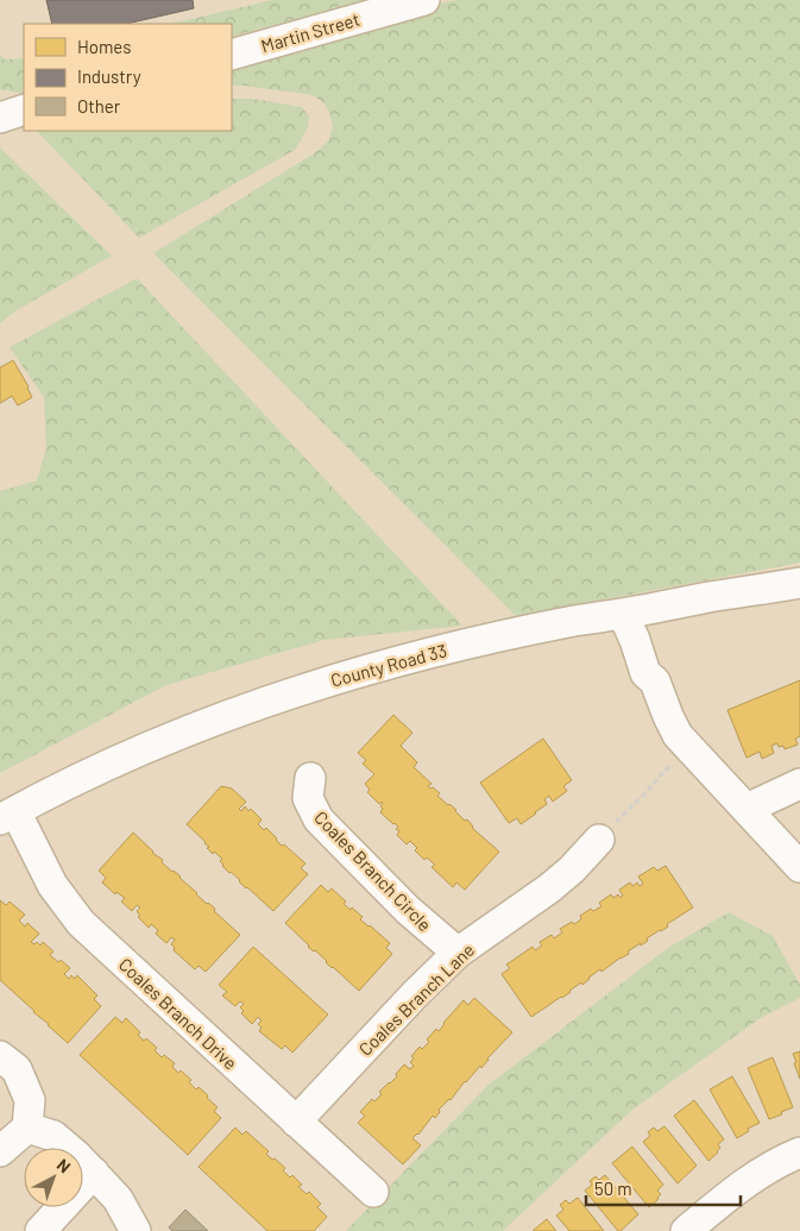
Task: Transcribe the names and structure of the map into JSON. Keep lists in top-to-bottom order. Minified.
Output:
{"streets":{"street":["Martin Street","County Road 33","Coales Branch Circle","Coales Branch Lane","Coales Branch Drive"]},"crossings":[["County Road 33","Coales Branch Drive"],["Coales Branch Circle","Coales Branch Lane"],["Coales Branch Lane","Coales Branch Drive"]],"legend":["Homes","Industry","Other"],"scale_bar":"50 m","north":"top right"}
